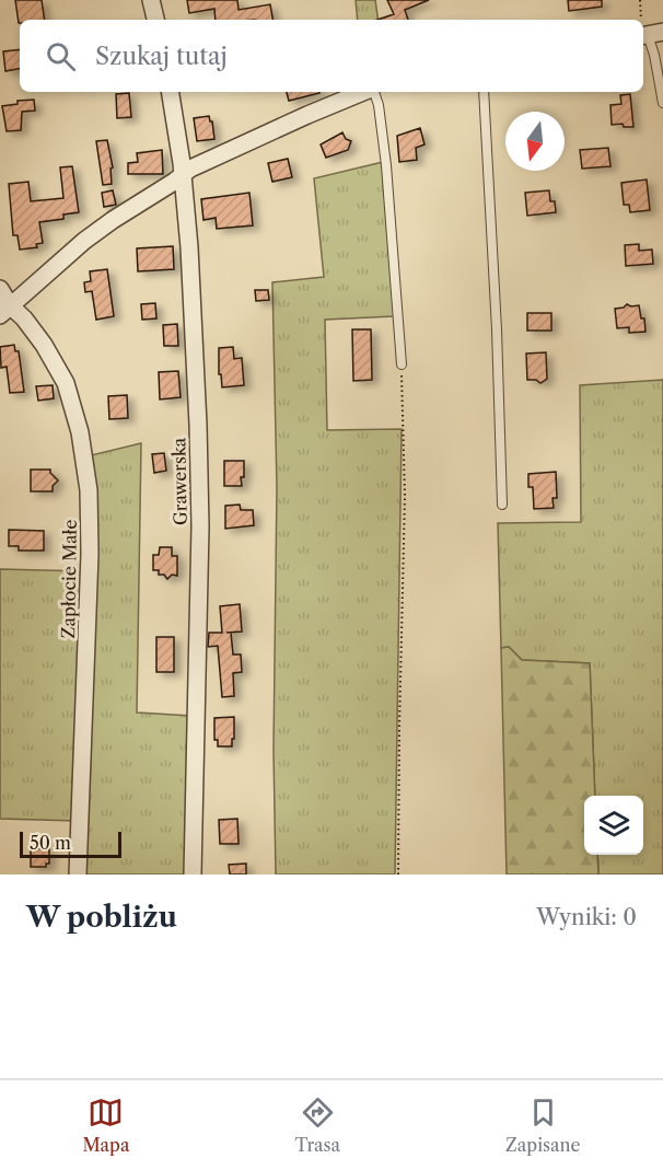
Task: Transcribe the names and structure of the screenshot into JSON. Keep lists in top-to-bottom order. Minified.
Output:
{"streets":{"street":["Grawerska","Zapłocie Małe"]},"scale_bar":"50 m","north":"bottom","page":{"search":"Szukaj tutaj","scale":"50 m","heading":["W pobliżu","Wyniki: 0"],"nav":["Mapa","Trasa","Zapisane"]}}
